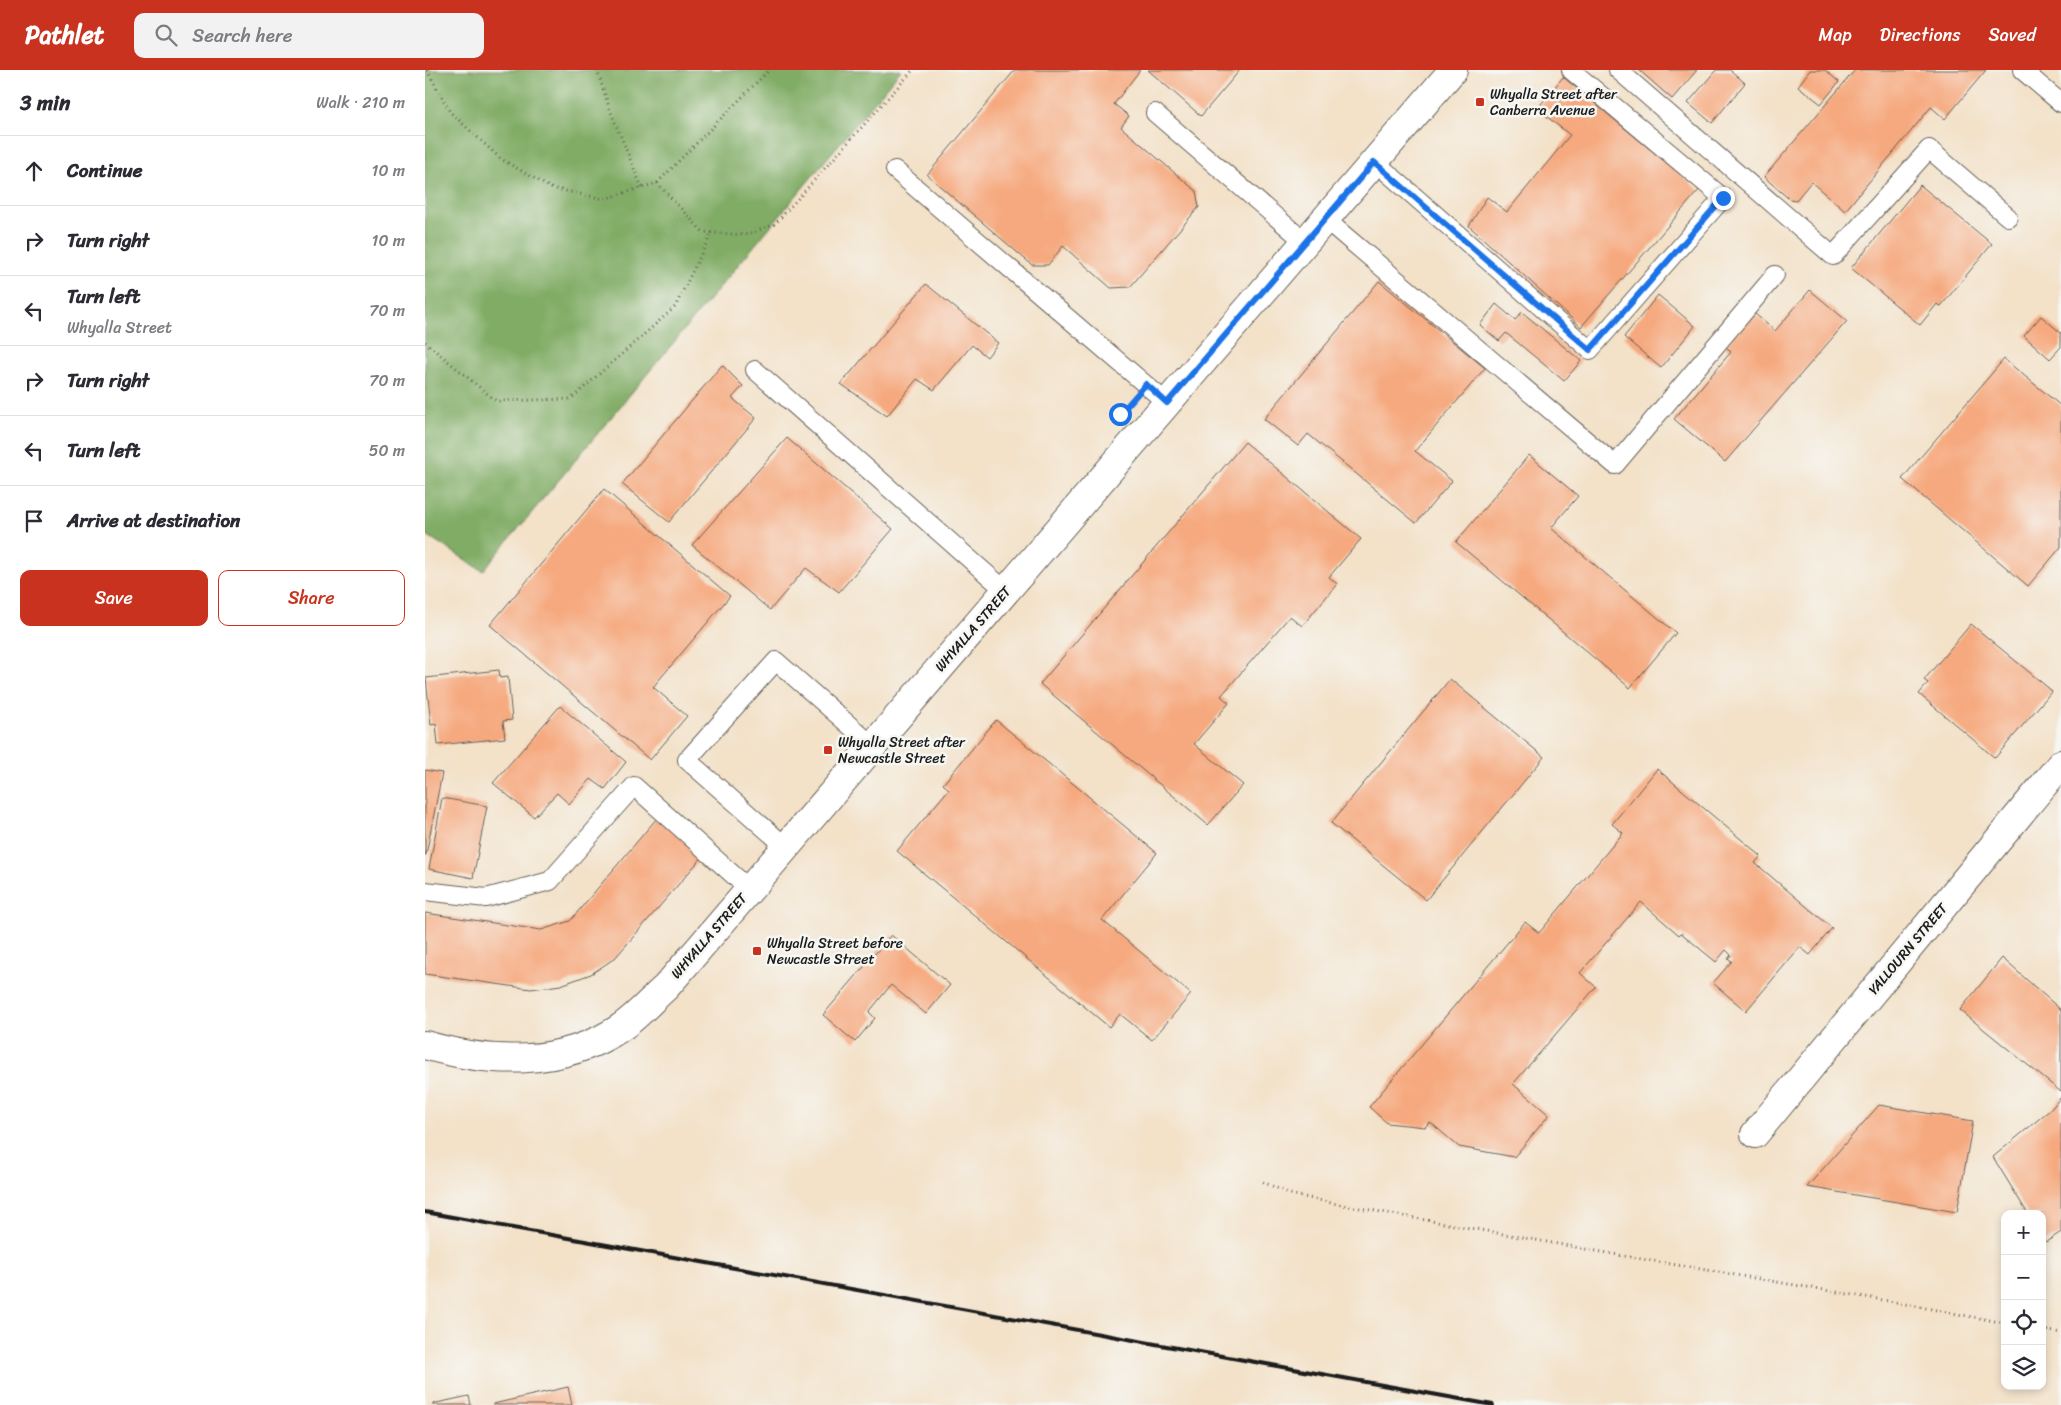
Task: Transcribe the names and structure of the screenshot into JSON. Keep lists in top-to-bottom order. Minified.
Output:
{"streets":{"street":["WHYALLA STREET","YALLOURN STREET"]},"places":{"transit":["Whyalla Street after Canberra Avenue","Whyalla Street after Newcastle Street","Whyalla Street before Newcastle Street"]},"page":{"header":"Pathlet","search":"Search here","nav":["Map","Directions","Saved"],"heading":["3 min","Walk · 210 m"],"list":[["Continue","10 m"],["Turn right","10 m"],["Turn left","Whyalla Street","70 m"],["Turn right","70 m"],["Turn left","50 m"],"Arrive at destination"],"buttons":["Save","Share"],"map_buttons":["+","−"]}}
